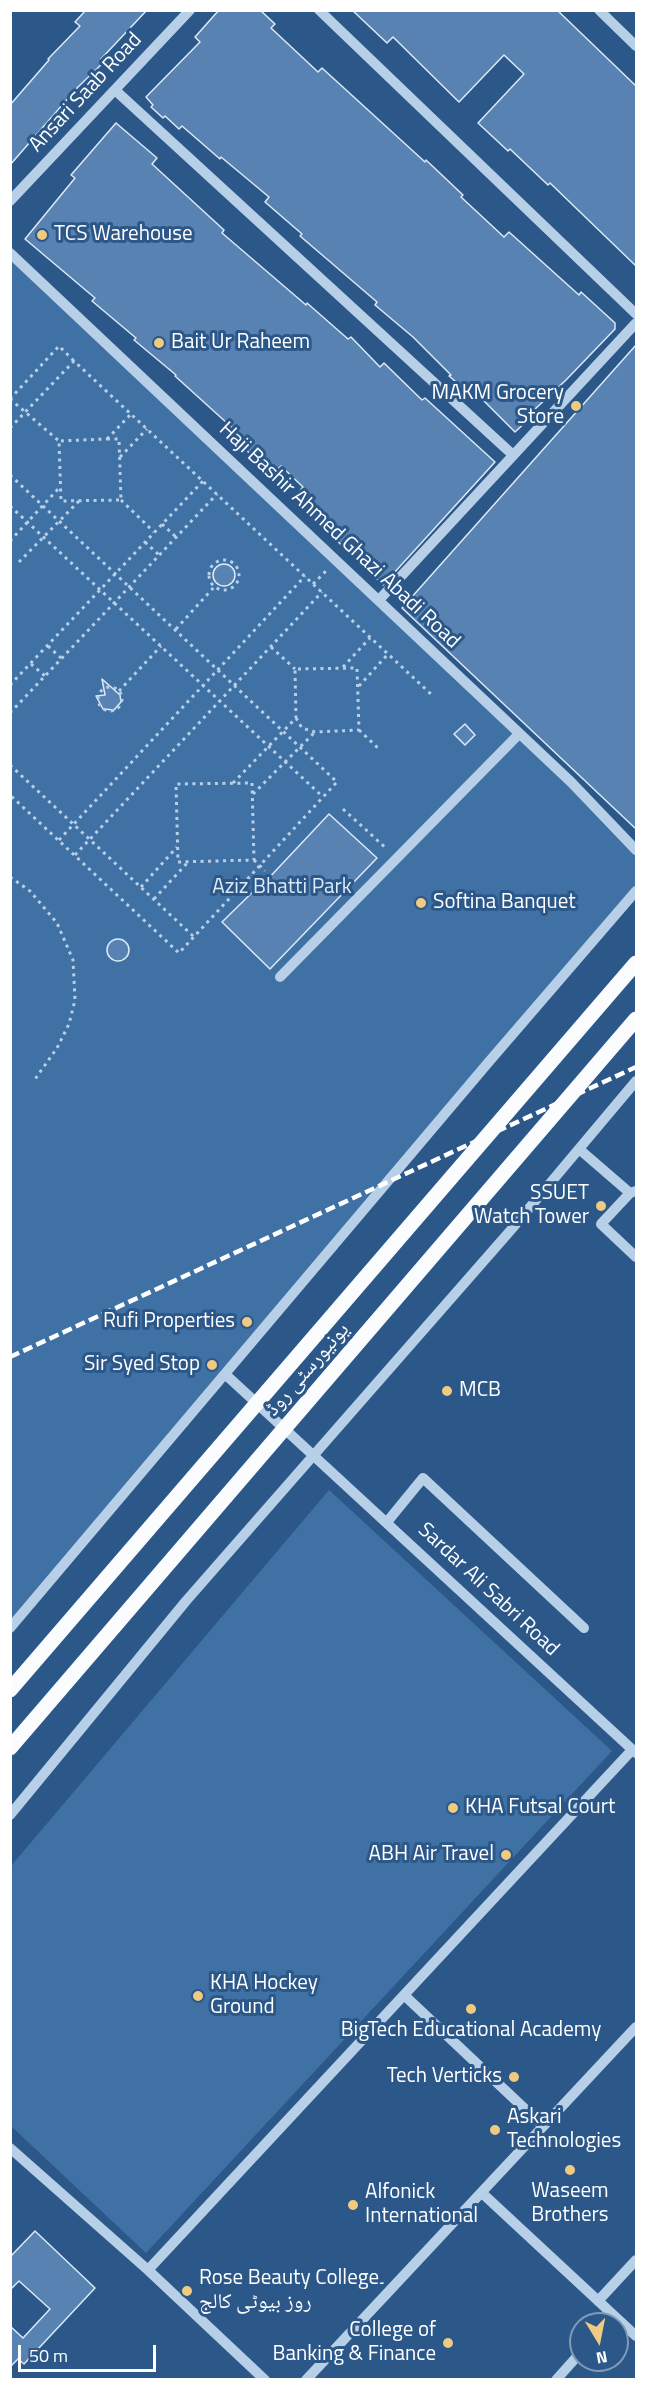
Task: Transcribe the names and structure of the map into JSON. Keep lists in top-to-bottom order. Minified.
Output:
{"streets":{"main road":["یونیورسٹی روڈ"],"street":["Ansari Saab Road","Haji Bashir Ahmed Ghazi Abadi Road","Sardar Ali Sabri Road"]},"parks":["Aziz Bhatti Park"],"places":["TCS Warehouse","Bait Ur Raheem","MAKM Grocery Store","Softina Banquet","SSUET Watch Tower","Rufi Properties","Sir Syed Stop","MCB","KHA Futsal Court","ABH Air Travel","KHA Hockey Ground","BigTech Educational Academy","Tech Verticks","Askari Technologies","Waseem Brothers","Alfonick International","Rose Beauty College۔ روز بیوٹی کالج","College of Banking & Finance"],"scale_bar":"50 m","north":"bottom"}
